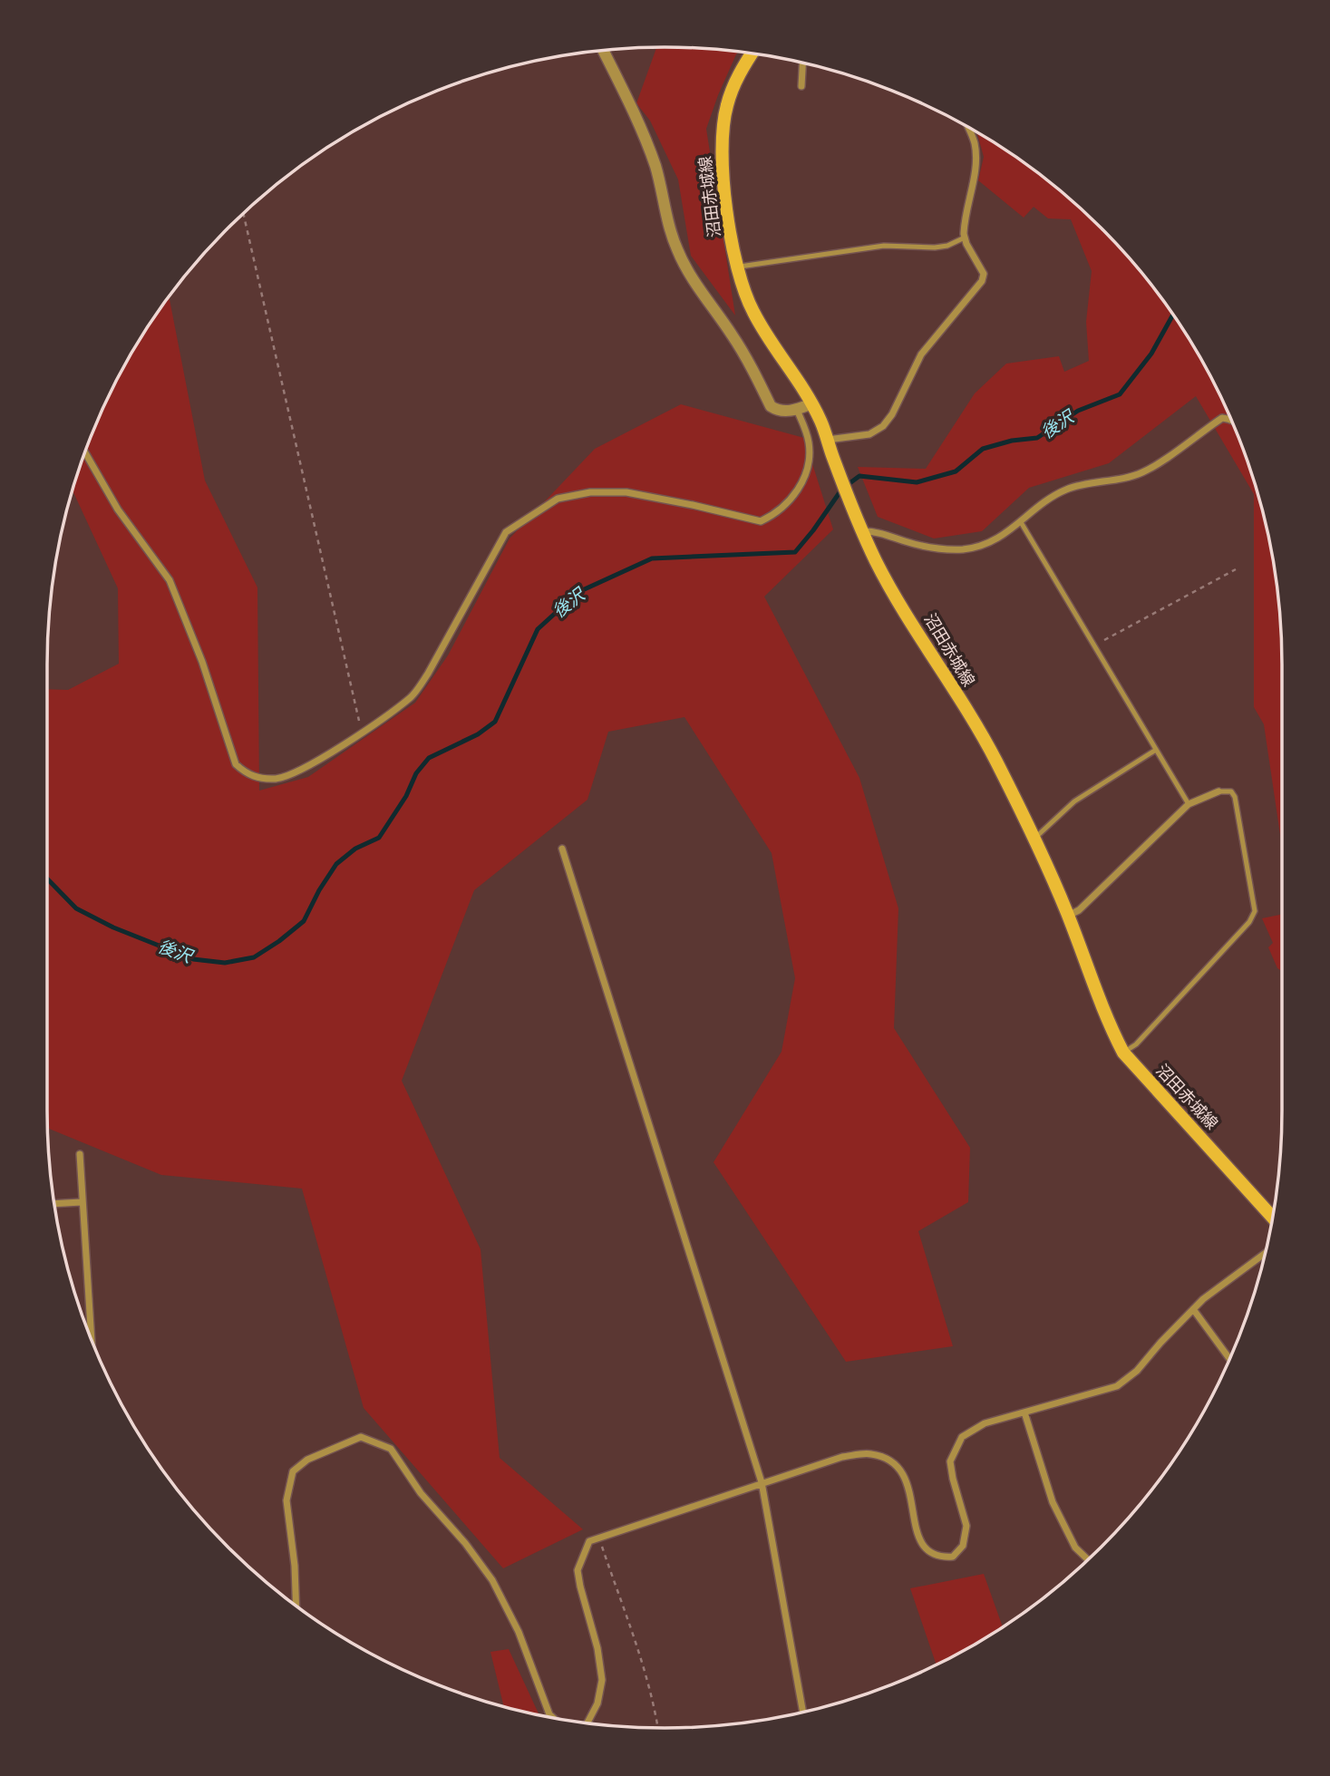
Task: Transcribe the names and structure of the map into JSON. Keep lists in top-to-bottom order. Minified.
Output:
{"streets":{"main road":["沼田赤城線"]},"water":["後沢"]}
